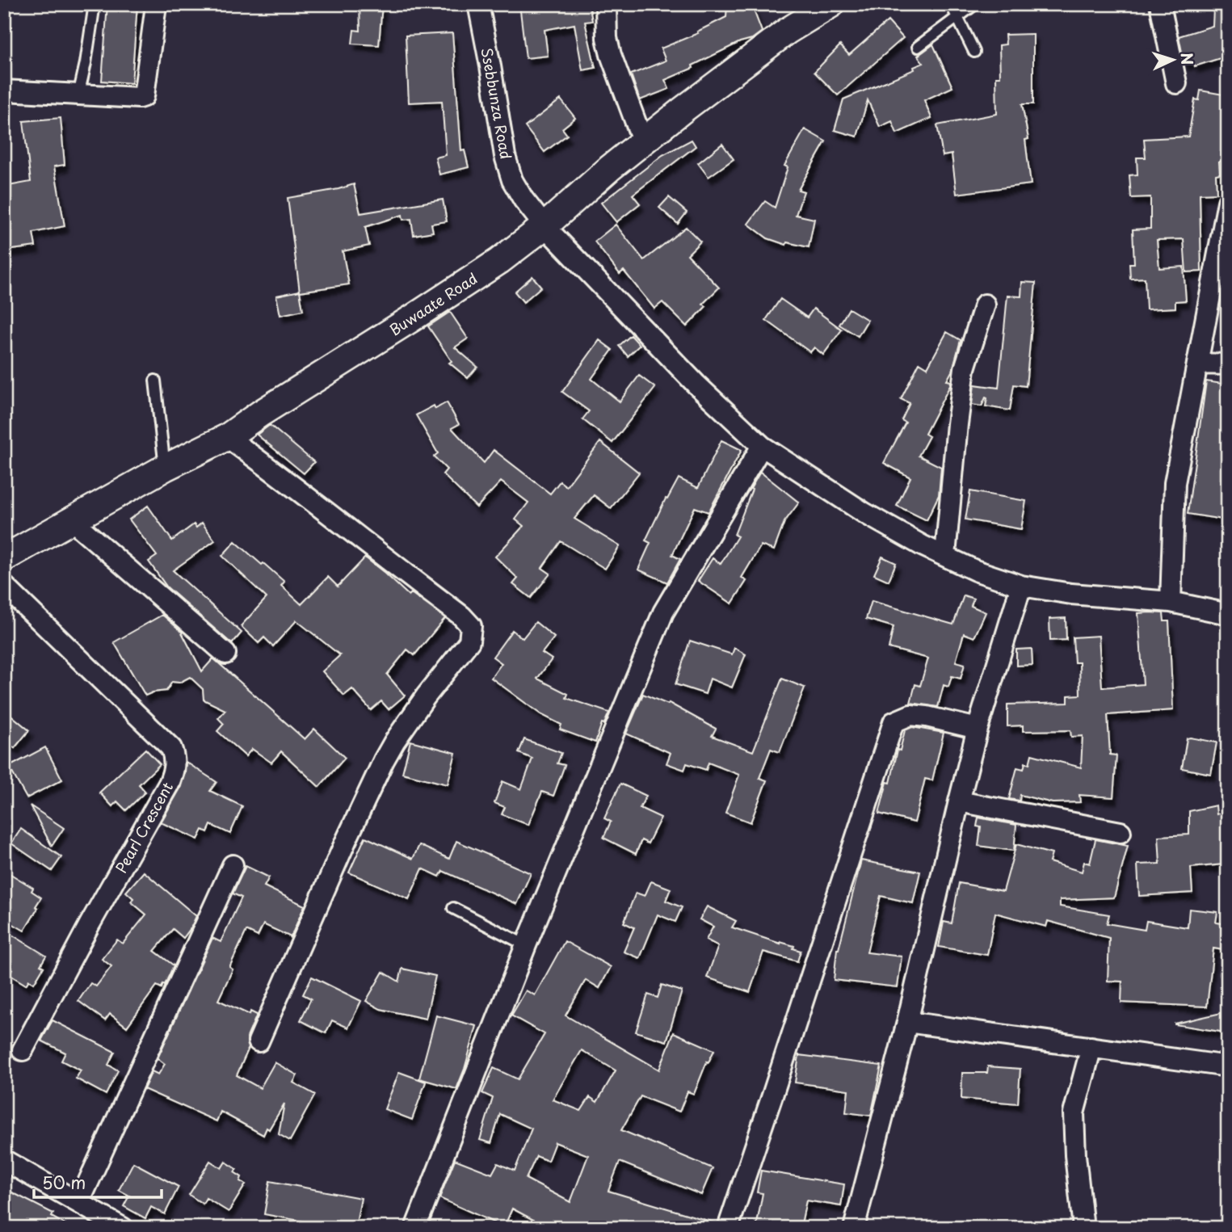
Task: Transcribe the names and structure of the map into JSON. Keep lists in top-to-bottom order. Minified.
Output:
{"streets":{"street":["Ssebbunza Road","Buwaate Road","Pearl Crescent"]},"crossings":[["Ssebbunza Road","Buwaate Road"]],"scale_bar":"50 m","north":"right"}
